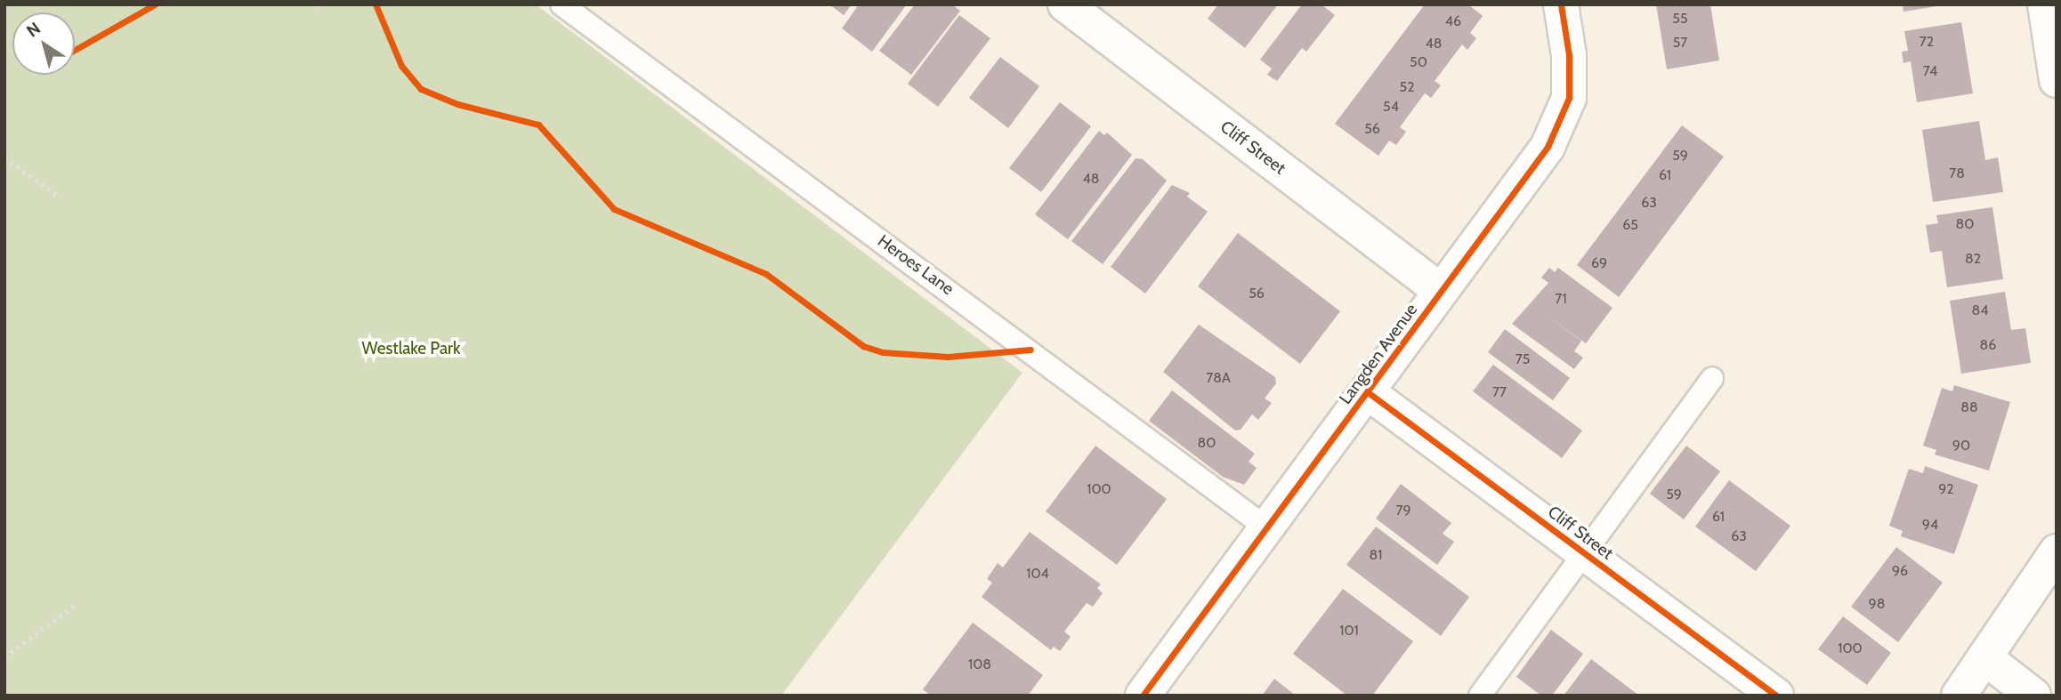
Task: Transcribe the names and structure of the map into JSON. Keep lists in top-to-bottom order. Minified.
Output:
{"streets":{"street":["Cliff Street","Langden Avenue"],"lane":["Heroes Lane"]},"crossings":[["Cliff Street","Langden Avenue"],["Heroes Lane","Langden Avenue"]],"parks":["Westlake Park"],"house_numbers":["55","46","72","57","48","50","74","52","54","56","59","78","61","48","63","80","65","82","69","56","71","84","86","75","78A","77","88","80","90","100","92","59","79","61","94","63","81","96","104","98","101","100","108"],"north":"top left"}
